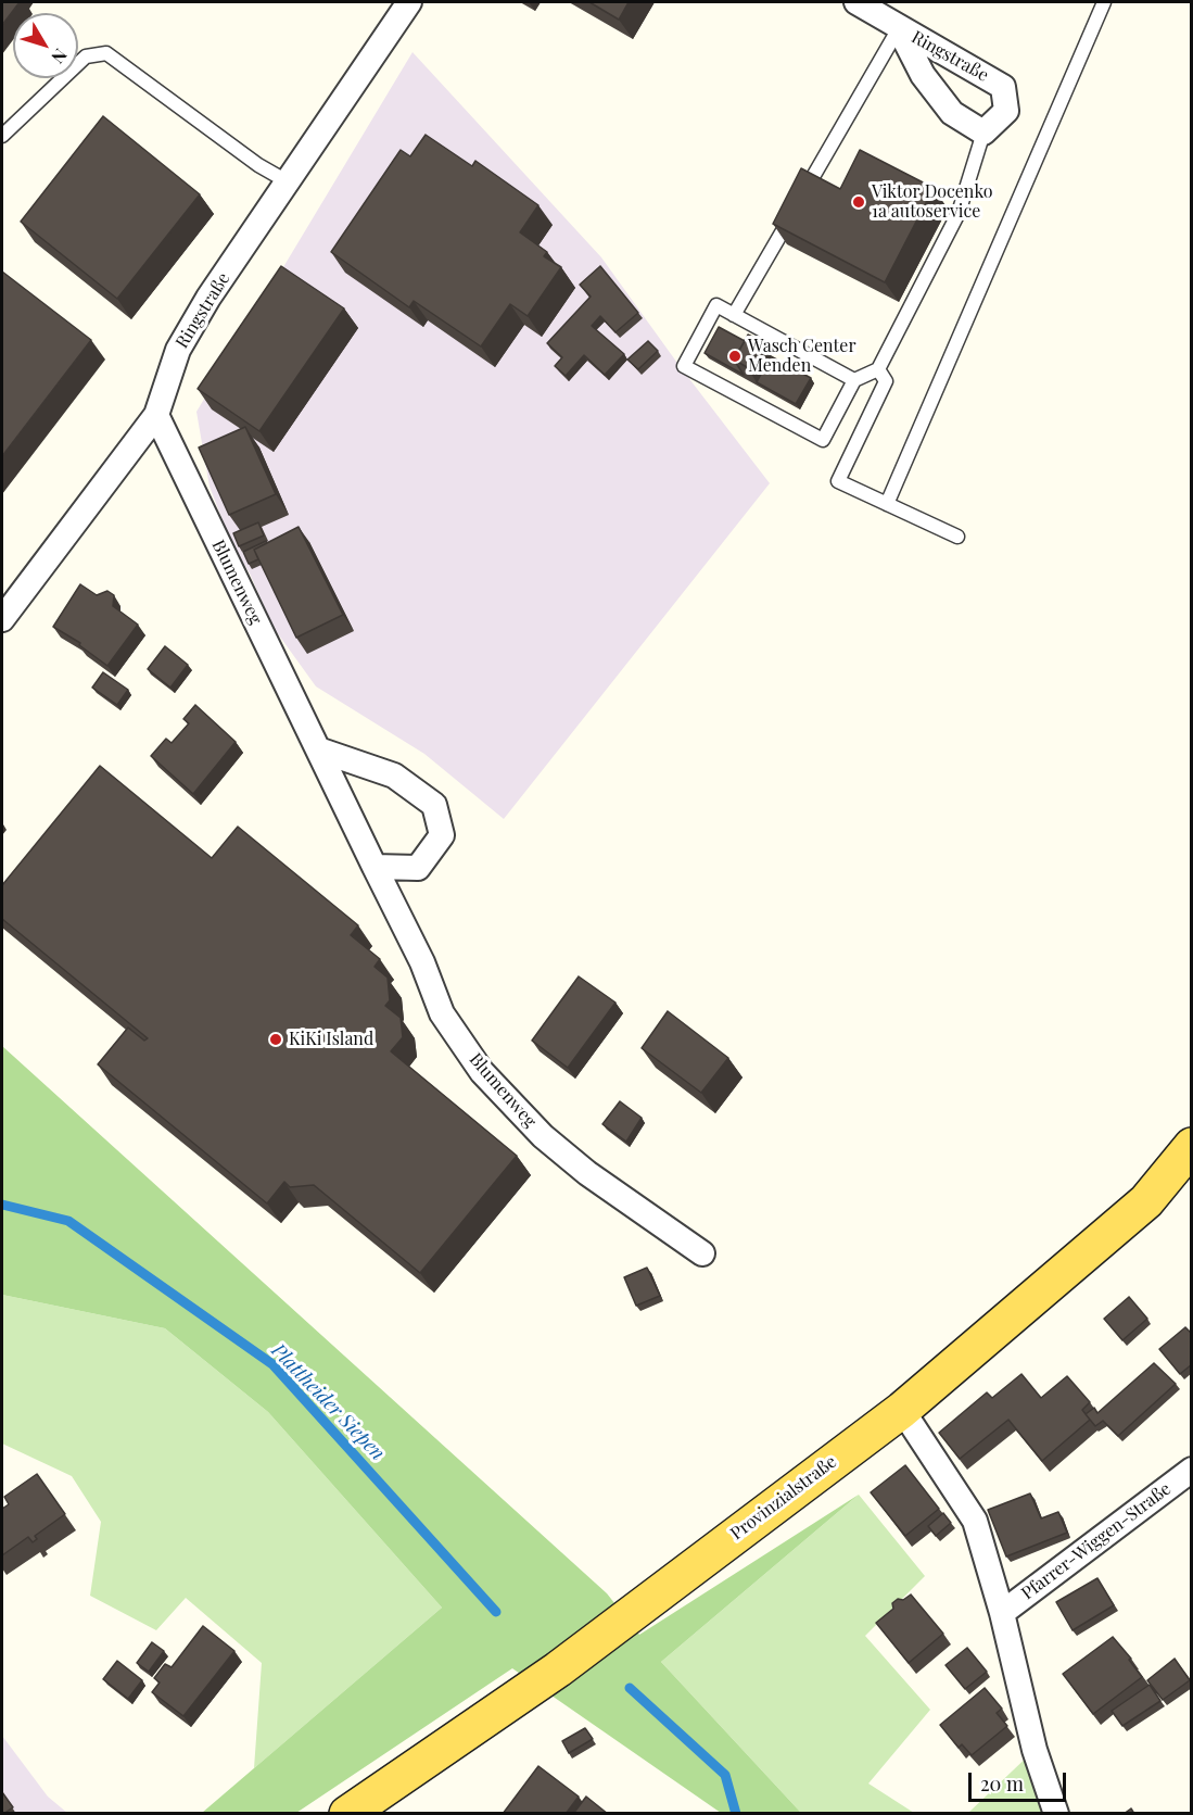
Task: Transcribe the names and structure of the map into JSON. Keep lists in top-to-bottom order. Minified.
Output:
{"streets":{"main road":["Provinzialstraße"],"street":["Ringstraße","Blumenweg","Pfarrer-Wiggen-Straße"]},"crossings":[["Ringstraße","Blumenweg"],["Provinzialstraße","Pfarrer-Wiggen-Straße"]],"water":["Plattheider Siepen"],"places":["Viktor Docenko 1a autoservice","Wasch Center Menden","KiKi Island"],"scale_bar":"20 m","north":"bottom right"}
